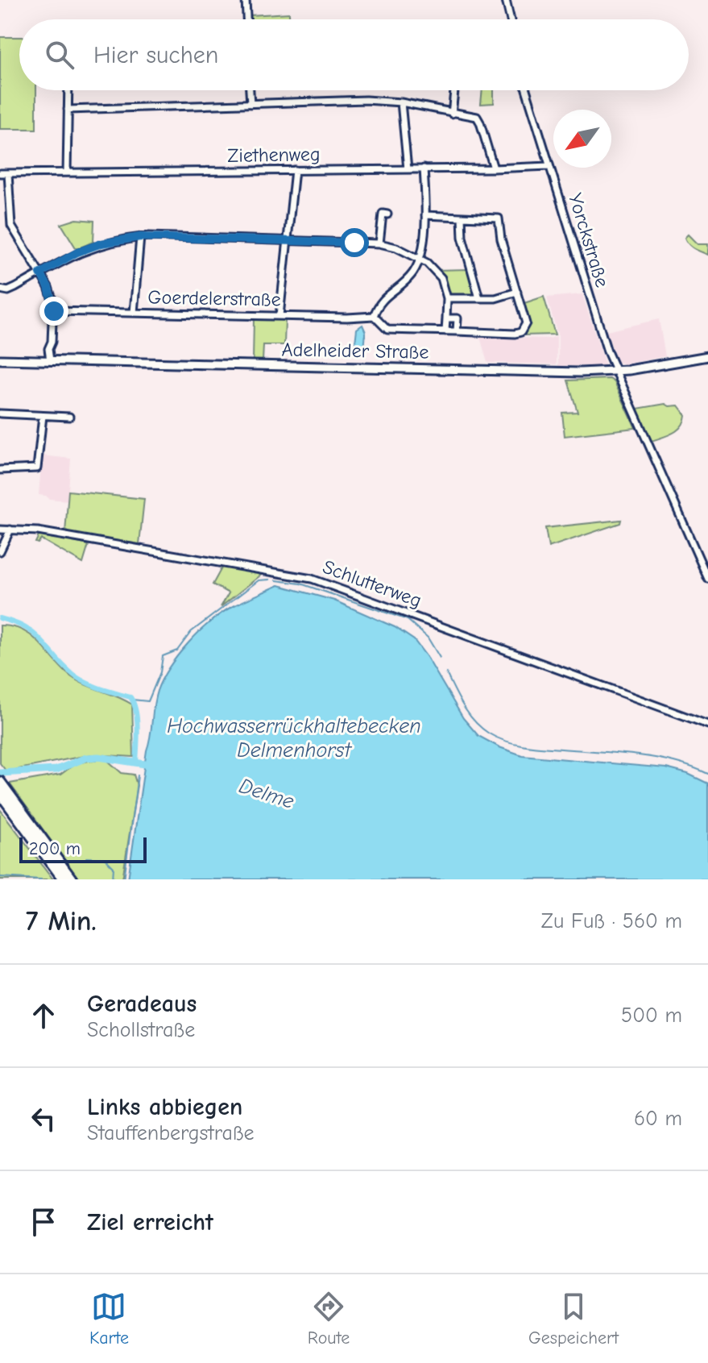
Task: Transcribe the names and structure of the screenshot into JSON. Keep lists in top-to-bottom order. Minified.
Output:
{"streets":{"main road":["Adelheider Straße"],"street":["Ziethenweg","Yorckstraße","Goerdelerstraße","Schlutterweg"]},"crossings":[["Ziethenweg","Yorckstraße"],["Yorckstraße","Adelheider Straße"]],"water":["Hochwasserrückhaltebecken Delmenhorst","Delme"],"scale_bar":"200 m","north":"bottom left","page":{"search":"Hier suchen","scale":"200 m","heading":["7 Min.","Zu Fuß · 560 m"],"list":[["Geradeaus","Schollstraße","500 m"],["Links abbiegen","Stauffenbergstraße","60 m"],"Ziel erreicht"],"nav":["Karte","Route","Gespeichert"]}}
